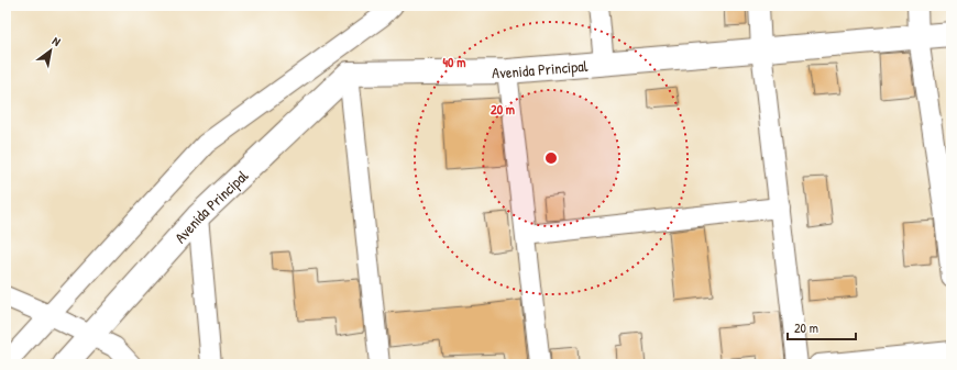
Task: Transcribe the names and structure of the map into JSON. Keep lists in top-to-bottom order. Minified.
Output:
{"streets":{"street":["Avenida Principal"]},"scale_bar":"20 m","north":"top right","rings":["40 m","20 m"]}
